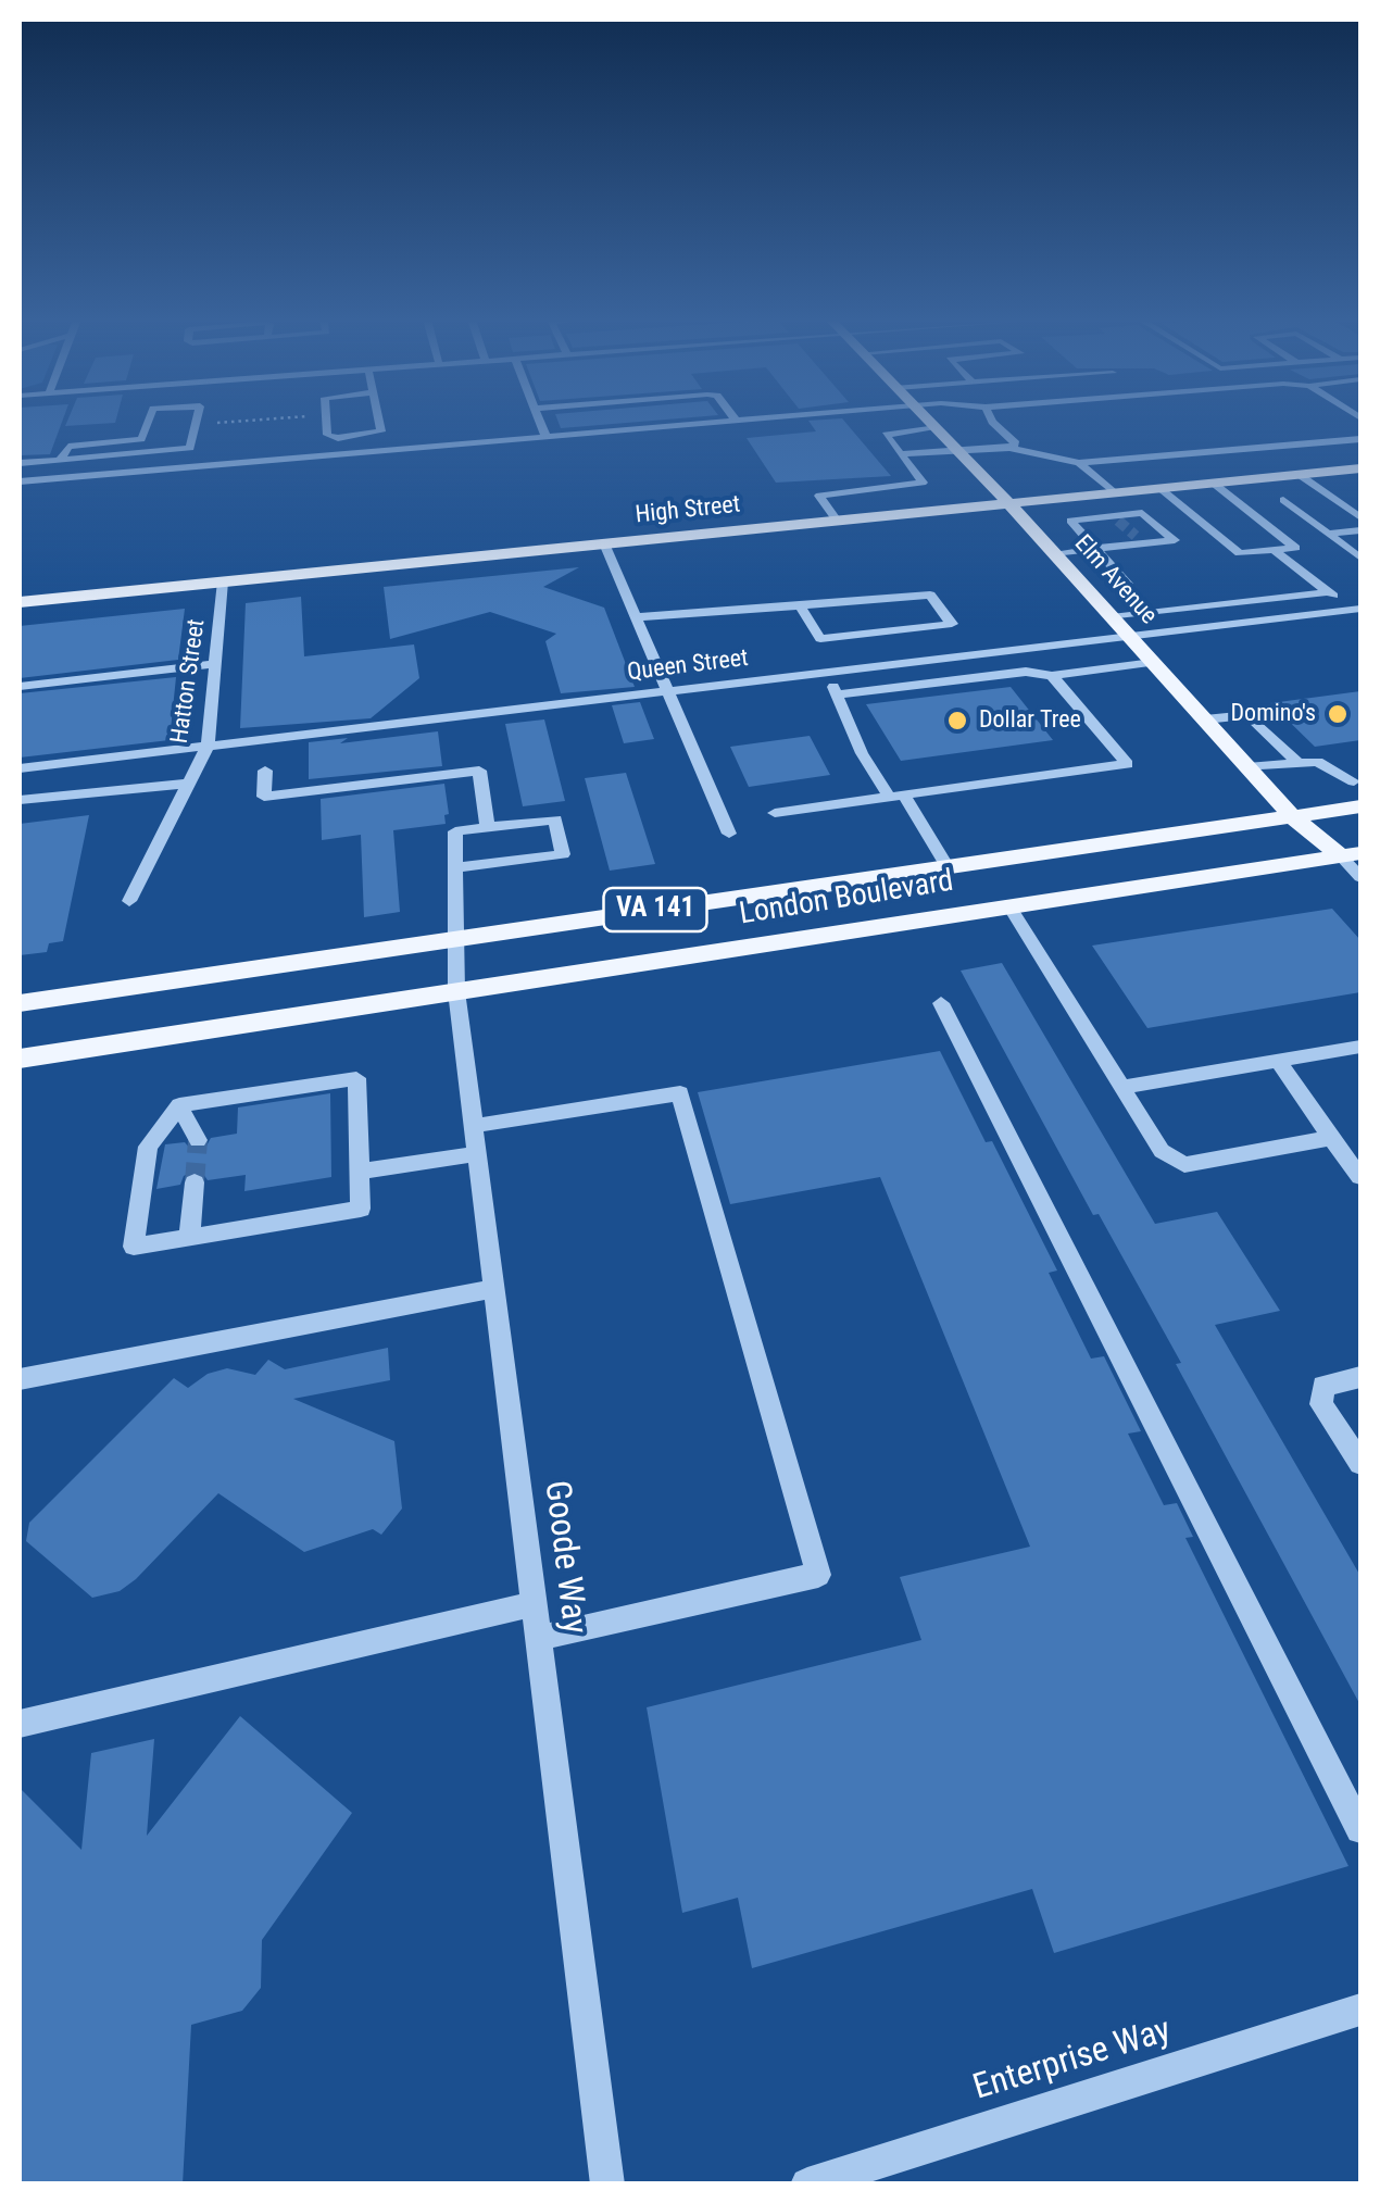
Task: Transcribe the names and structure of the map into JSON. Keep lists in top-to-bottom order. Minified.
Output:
{"streets":{"main road":["High Street","Elm Avenue","London Boulevard","VA 141"],"street":["Queen Street","Hatton Street","Goode Way","Enterprise Way"]},"crossings":[["High Street","Elm Avenue"],["High Street","Hatton Street"],["Elm Avenue","Queen Street"],["Elm Avenue","London Boulevard"],["Queen Street","Hatton Street"],["London Boulevard","Goode Way"]],"places":["Domino's","Dollar Tree"]}
